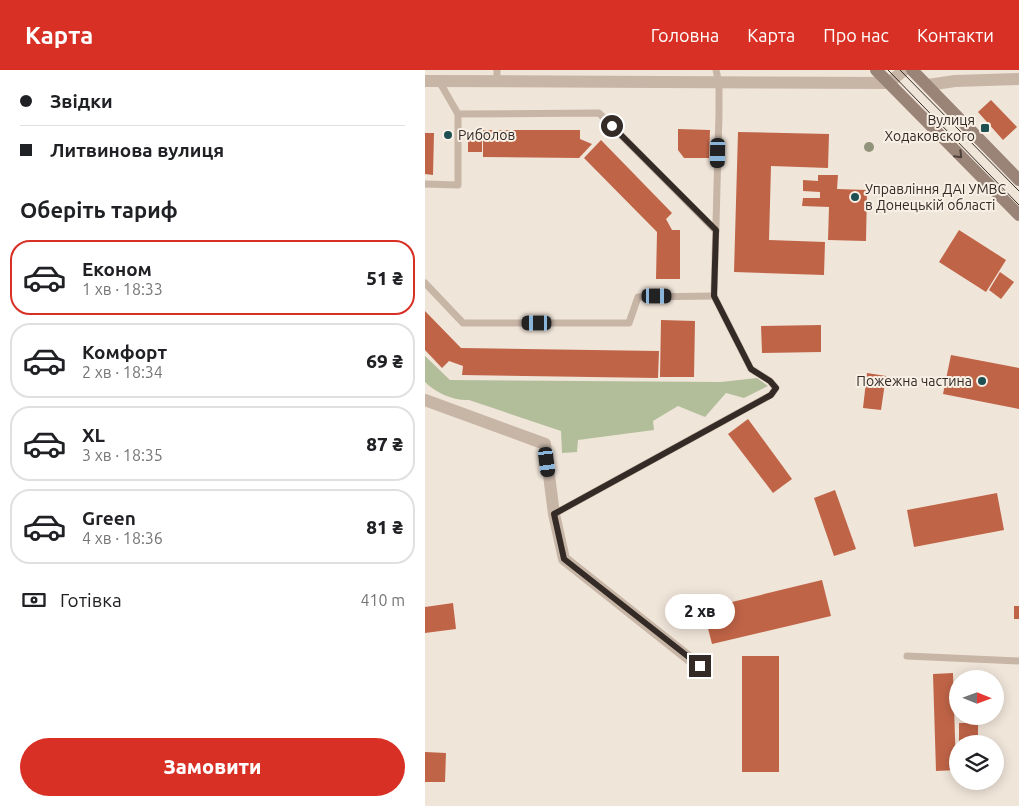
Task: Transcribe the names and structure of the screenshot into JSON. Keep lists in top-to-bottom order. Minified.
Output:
{"places":{"transit":["Вулиця Ходаковского"],"other":["Риболов","Управління ДАІ УМВС в Донецькій області","Пожежна частина"]},"north":"right","page":{"header":"Карта","nav":["Головна","Карта","Про нас","Контакти"],"banner":["Звідки","Литвинова вулиця"],"heading":"Оберіть тариф","list":[{"name":"Економ","note":"1 хв · 18:33","value":"51 ₴"},{"name":"Комфорт","note":"2 хв · 18:34","value":"69 ₴"},{"name":"XL","note":"3 хв · 18:35","value":"87 ₴"},{"name":"Green","note":"4 хв · 18:36","value":"81 ₴"}],"pay":["Готівка","410 m"],"bubble":"2 хв","buttons":"Замовити"}}
